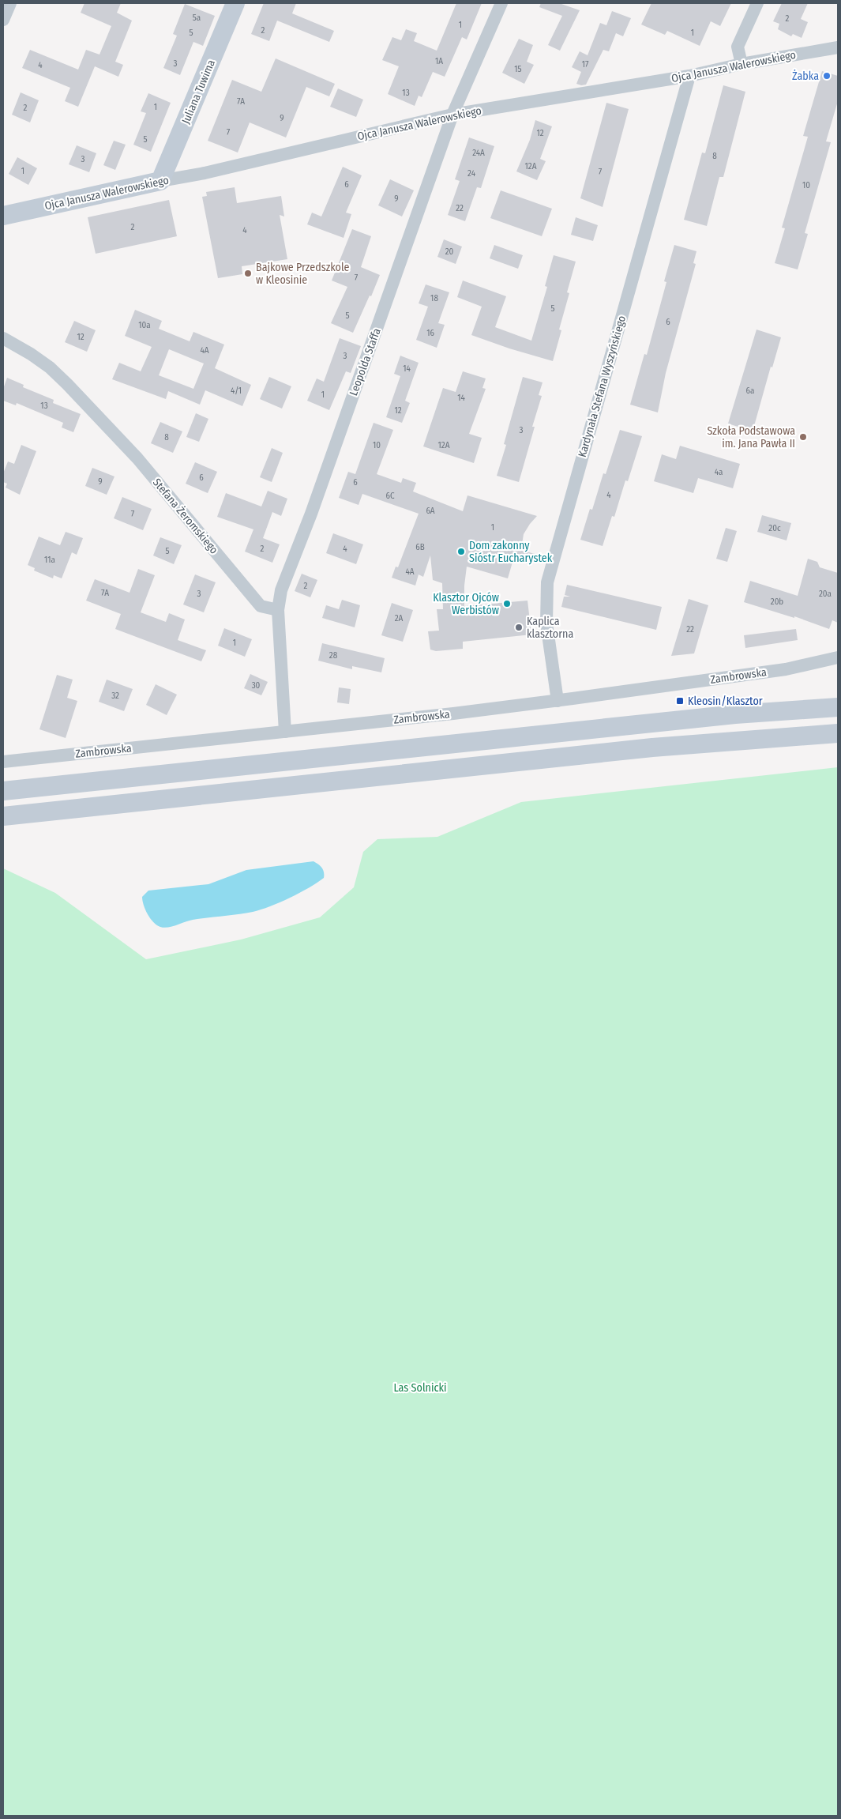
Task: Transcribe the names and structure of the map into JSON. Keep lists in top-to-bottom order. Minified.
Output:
{"streets":{"main road":["Ojca Janusza Walerowskiego","Juliana Tuwima"],"street":["Leopolda Staffa","Kardynała Stefana Wyszyńskiego","Stefana Żeromskiego","Zambrowska"]},"crossings":[["Ojca Janusza Walerowskiego","Juliana Tuwima"],["Ojca Janusza Walerowskiego","Leopolda Staffa"],["Ojca Janusza Walerowskiego","Kardynała Stefana Wyszyńskiego"],["Leopolda Staffa","Stefana Żeromskiego"],["Kardynała Stefana Wyszyńskiego","Zambrowska"]],"parks":["Las Solnicki"],"places":{"other":["Żabka","Bajkowe Przedszkole w Kleosinie","Szkoła Podstawowa im. Jana Pawła II","Dom zakonny Sióstr Eucharystek","Klasztor Ojców Werbistów","Kaplica klasztorna"],"transit":["Kleosin/Klasztor"]},"house_numbers":["5a","2","1","2","5","1","1A","3","17","4","15","13","7A","1","2","9","7","12","5","24A","8","3","12A","1","7","24","6","10","9","22","2","4","20","7","18","5","5","6","10a","16","12","4A","3","14","4/1","6a","1","14","13","12","3","8","10","12A","4a","6","9","6","4","6C","6A","7","1","20c","6B","2","4","5","11a","4A","2","7A","3","20a","20b","2A","22","1","28","30","32"]}
